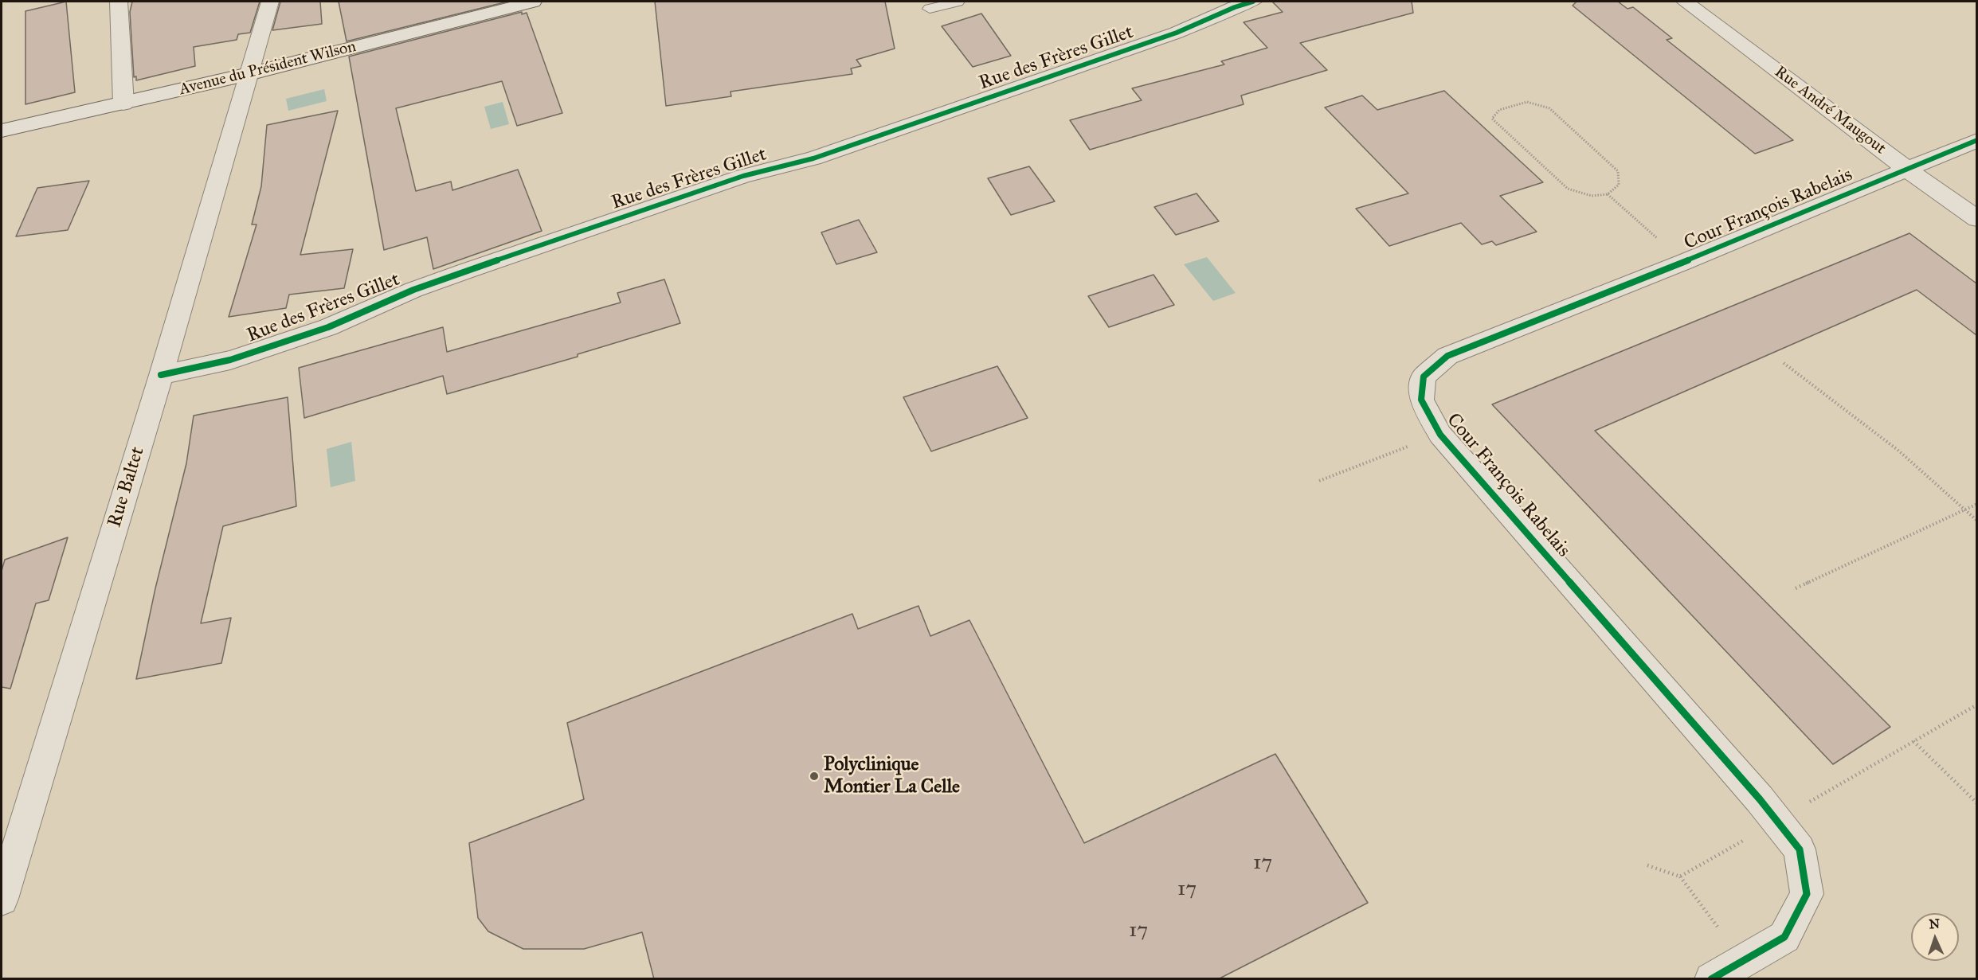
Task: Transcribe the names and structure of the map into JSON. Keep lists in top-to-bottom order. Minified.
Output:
{"streets":{"street":["Rue des Frères Gillet","Avenue du Président Wilson","Rue André Maugout","Cour François Rabelais","Rue Baltet"]},"crossings":[["Rue des Frères Gillet","Rue Baltet"],["Avenue du Président Wilson","Rue Baltet"],["Rue André Maugout","Cour François Rabelais"]],"places":["Polyclinique Montier La Celle"],"house_numbers":["17","17","17"],"north":"top"}
